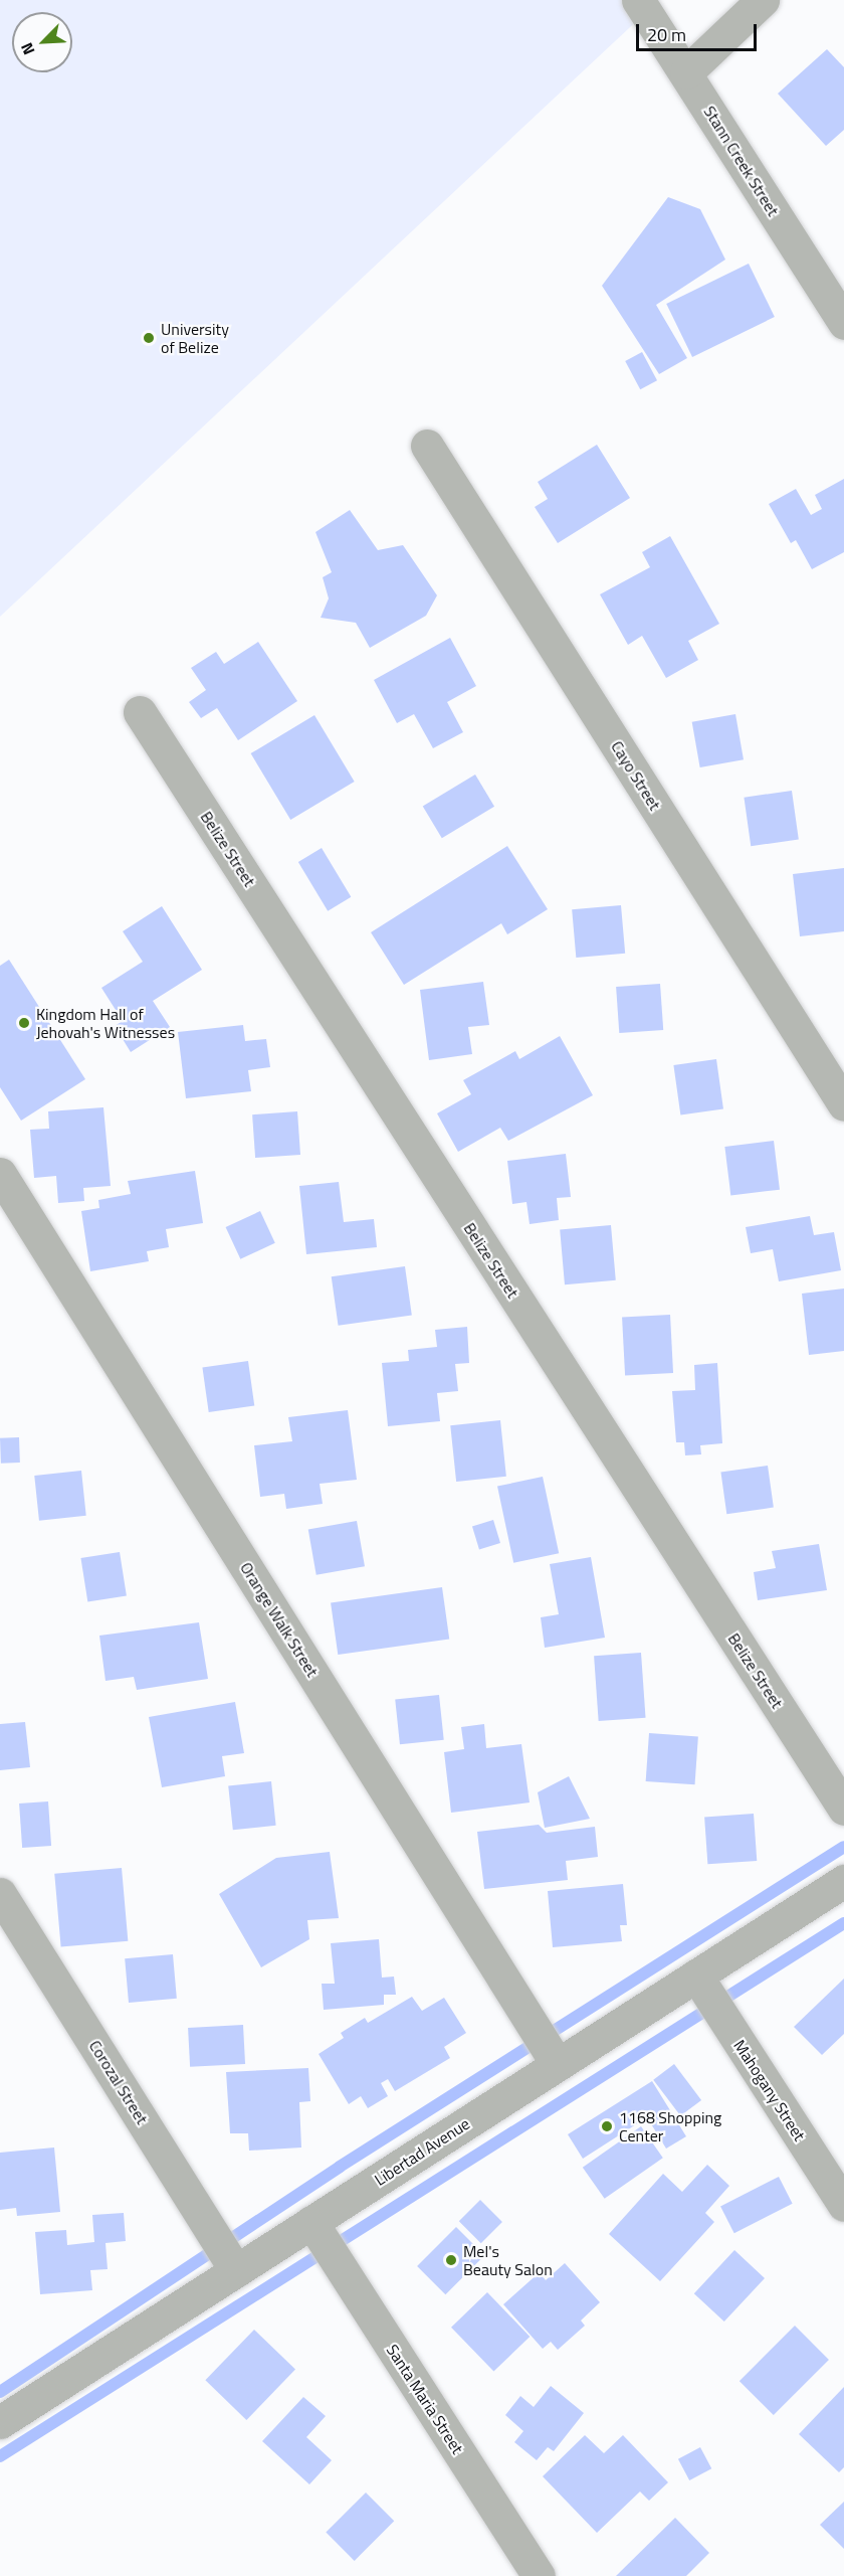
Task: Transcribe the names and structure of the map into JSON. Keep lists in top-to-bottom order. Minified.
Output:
{"streets":{"street":["Stann Creek Street","Cayo Street","Belize Street","Orange Walk Street","Corozal Street","Mahogany Street","Libertad Avenue","Santa Maria Street"]},"crossings":[["Orange Walk Street","Libertad Avenue"],["Corozal Street","Libertad Avenue"],["Mahogany Street","Libertad Avenue"],["Libertad Avenue","Santa Maria Street"]],"places":["University of Belize","Kingdom Hall of Jehovah's Witnesses","1168 Shopping Center","Mel's Beauty Salon"],"scale_bar":"20 m","north":"bottom left"}
